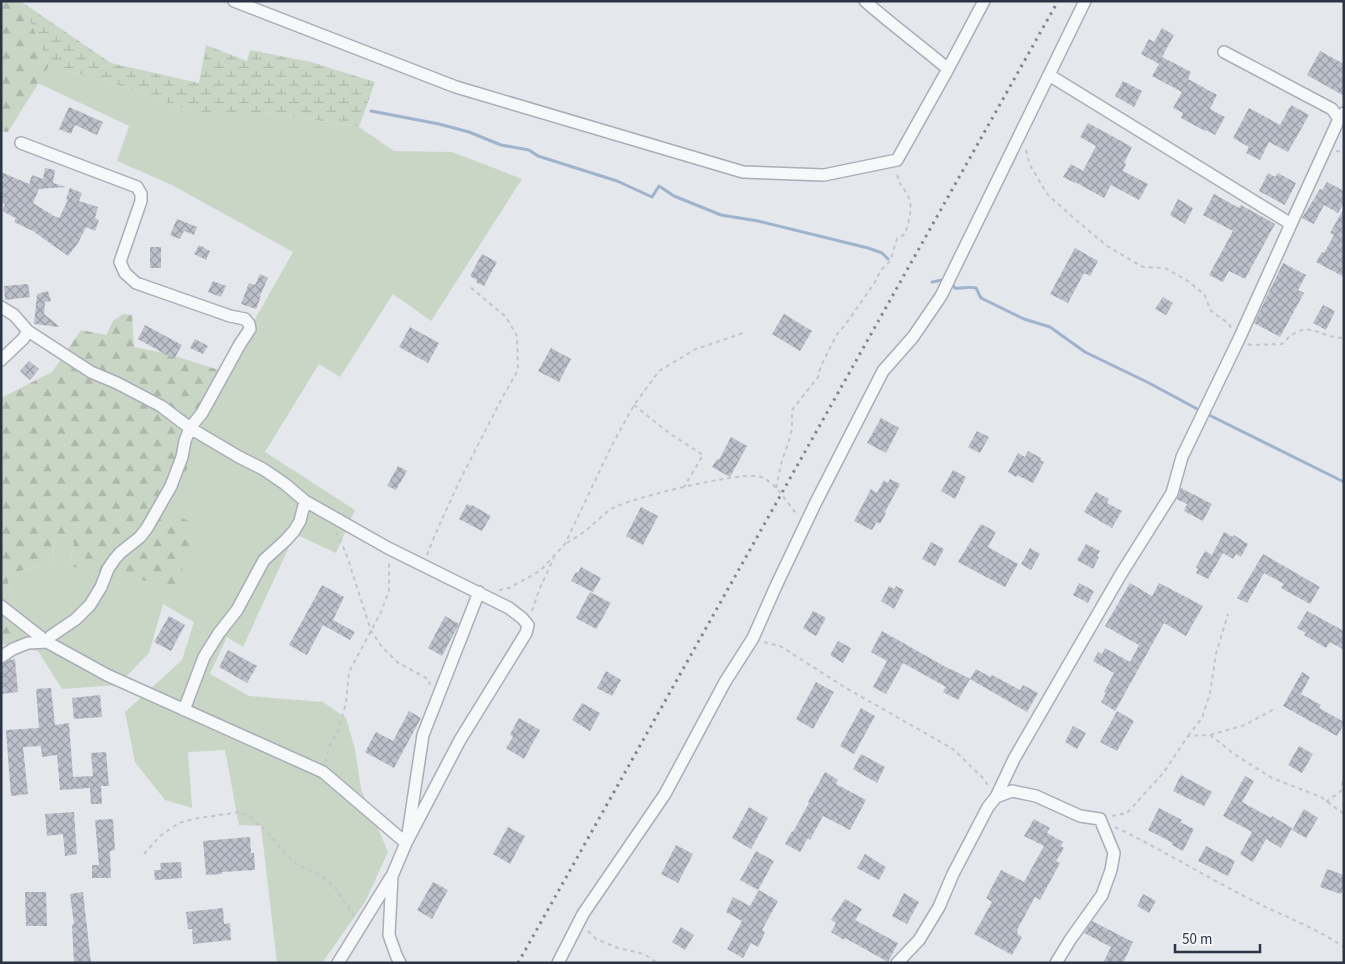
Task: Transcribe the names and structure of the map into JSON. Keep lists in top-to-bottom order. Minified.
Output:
{"scale_bar":"50 m"}
